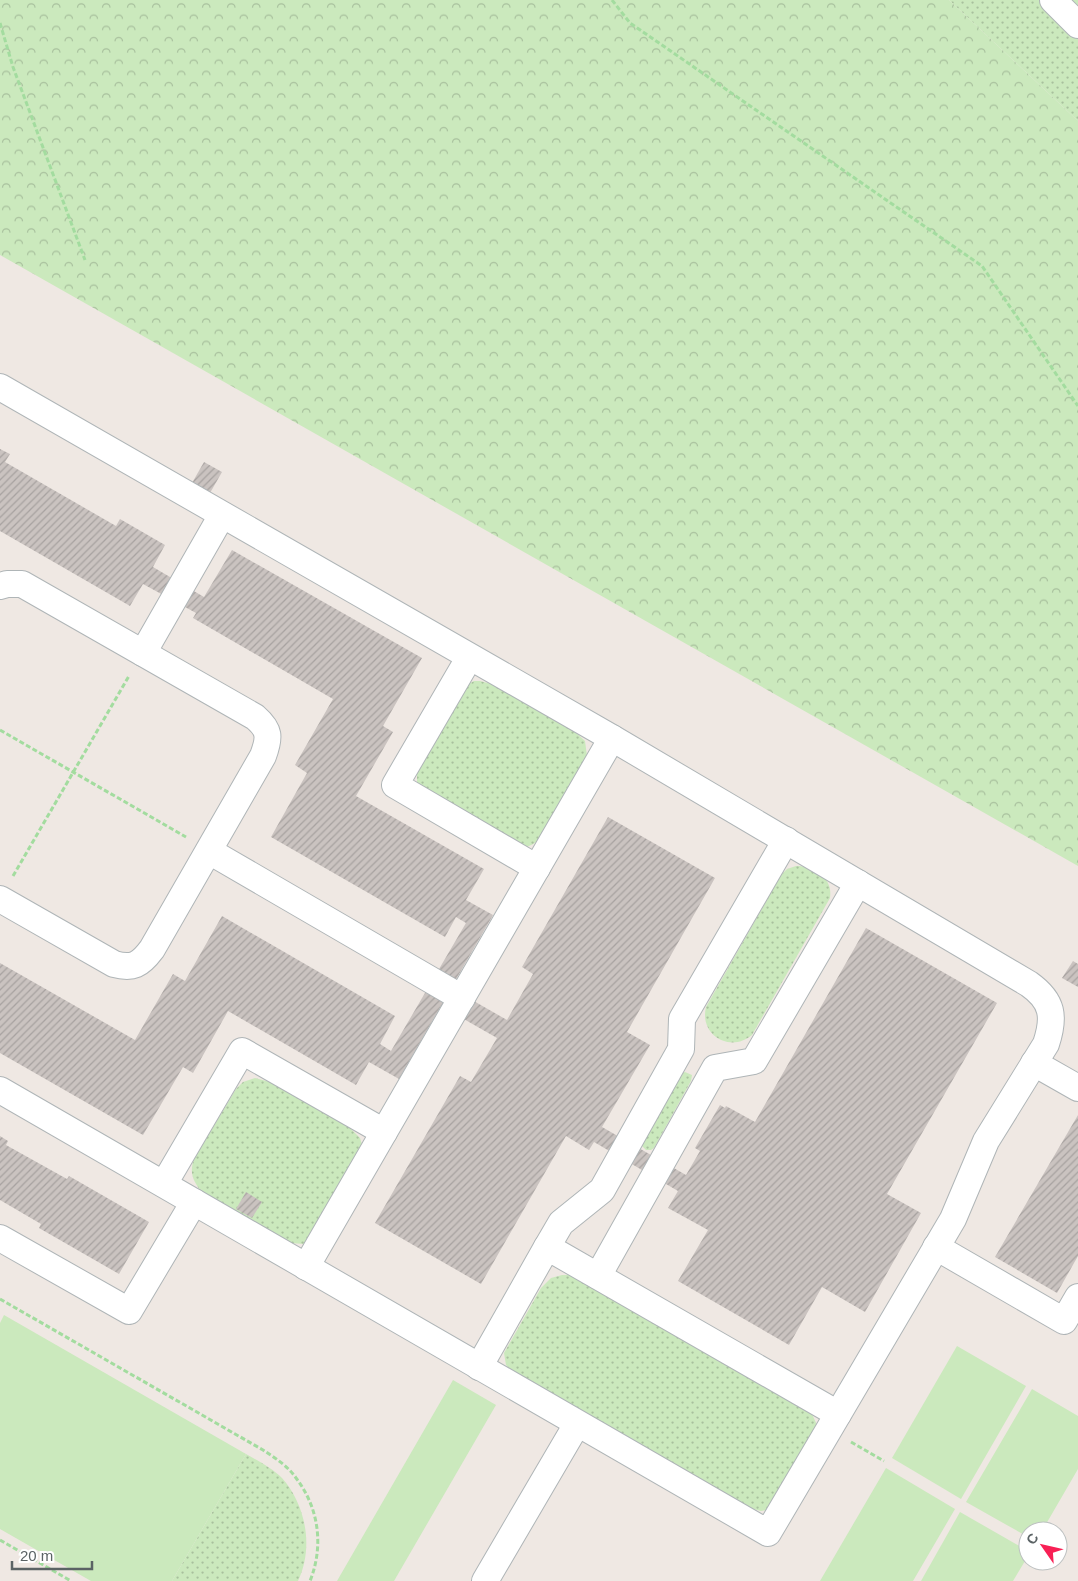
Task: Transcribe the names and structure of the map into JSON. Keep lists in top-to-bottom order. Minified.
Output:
{"scale_bar":"20 m","north":"top left"}
